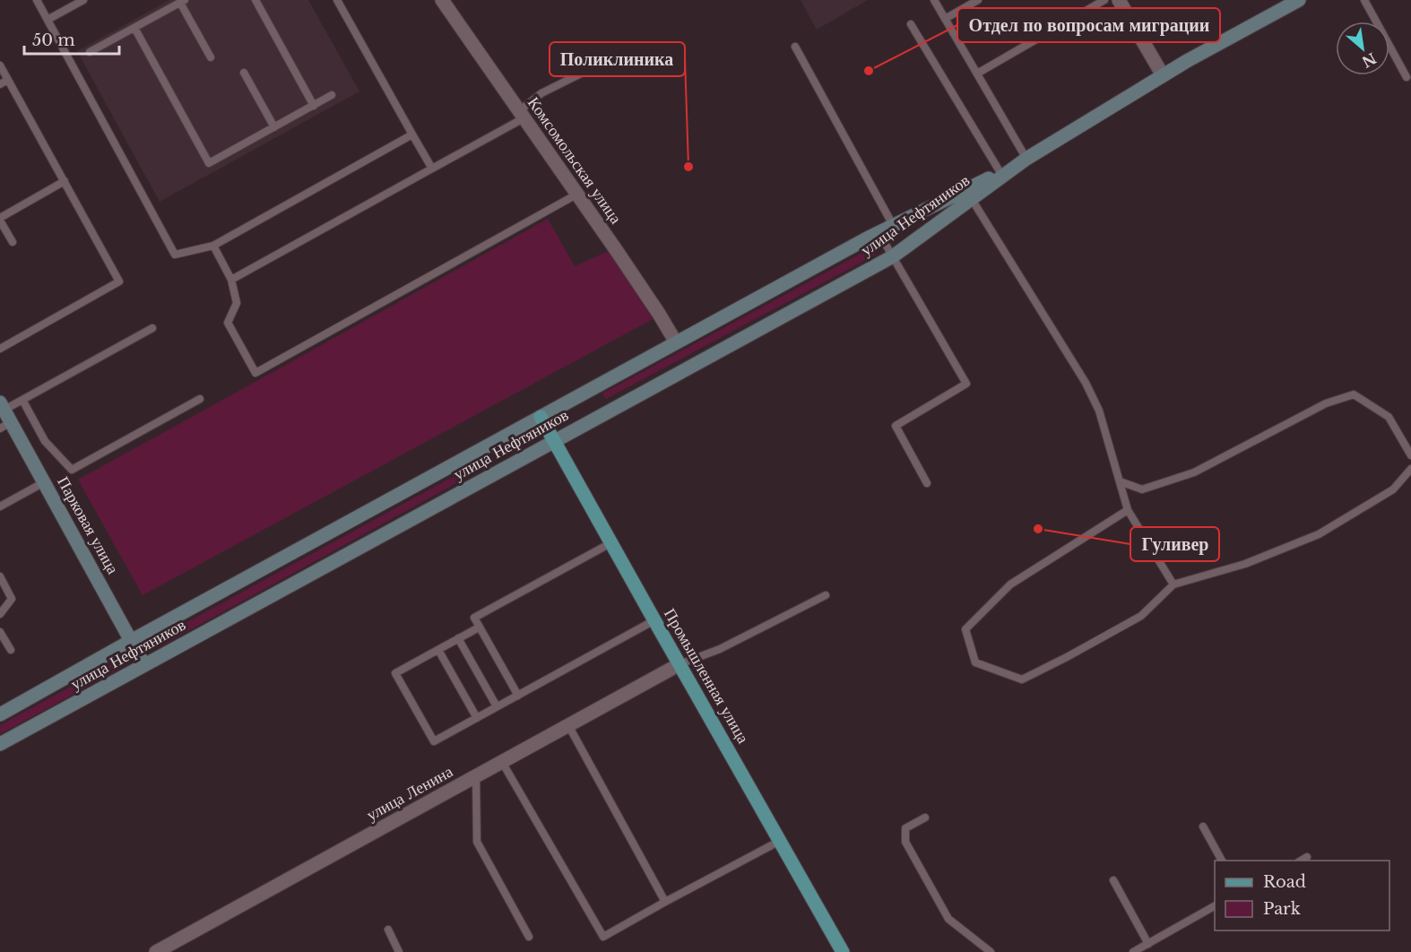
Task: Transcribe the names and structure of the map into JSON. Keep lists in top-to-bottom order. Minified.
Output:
{"streets":{"main road":["улица Нефтяников","Парковая улица","Промышленная улица"],"street":["Комсомольская улица","улица Ленина"]},"crossings":[["Комсомольская улица","улица Нефтяников"],["улица Нефтяников","Парковая улица"],["улица Нефтяников","Промышленная улица"],["Промышленная улица","улица Ленина"]],"places":["Отдел по вопросам миграции","Поликлиника","Гуливер"],"legend":["Road","Park"],"scale_bar":"50 m","north":"bottom right"}
